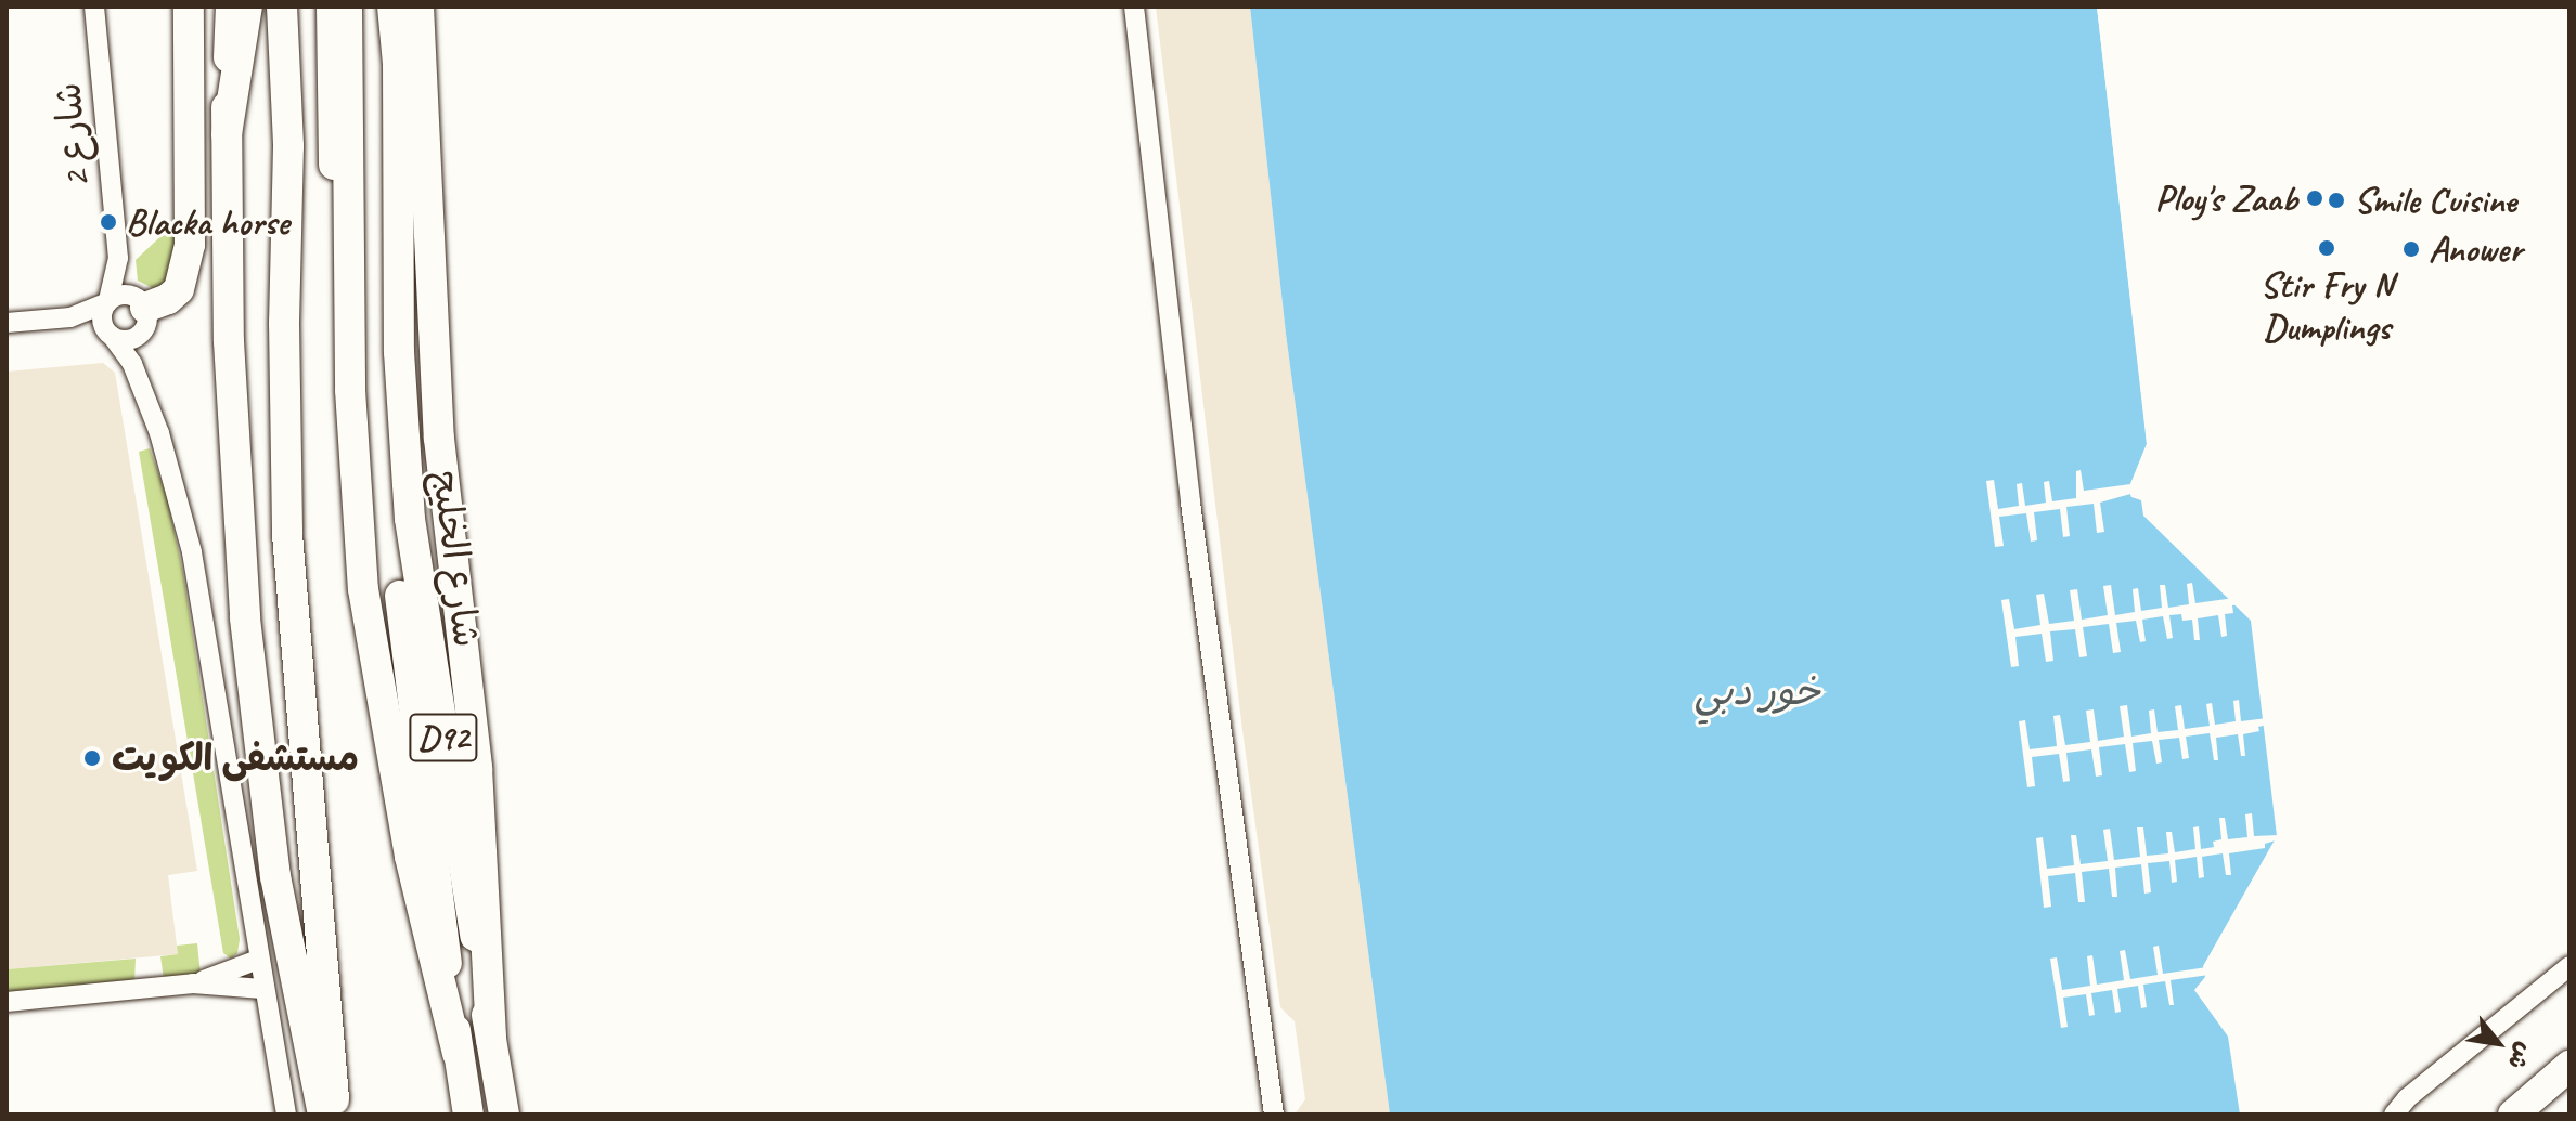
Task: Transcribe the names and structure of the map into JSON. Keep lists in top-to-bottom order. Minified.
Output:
{"streets":{"main road":["شارع الخليج","D92"],"street":["شارع 2"]},"water":["خور دبي"],"places":["Ploy's Zaab","Smile Cuisine","Blacka horse","Stir Fry N Dumplings","Anower","مستشفى الكويت"],"north":"bottom right"}
